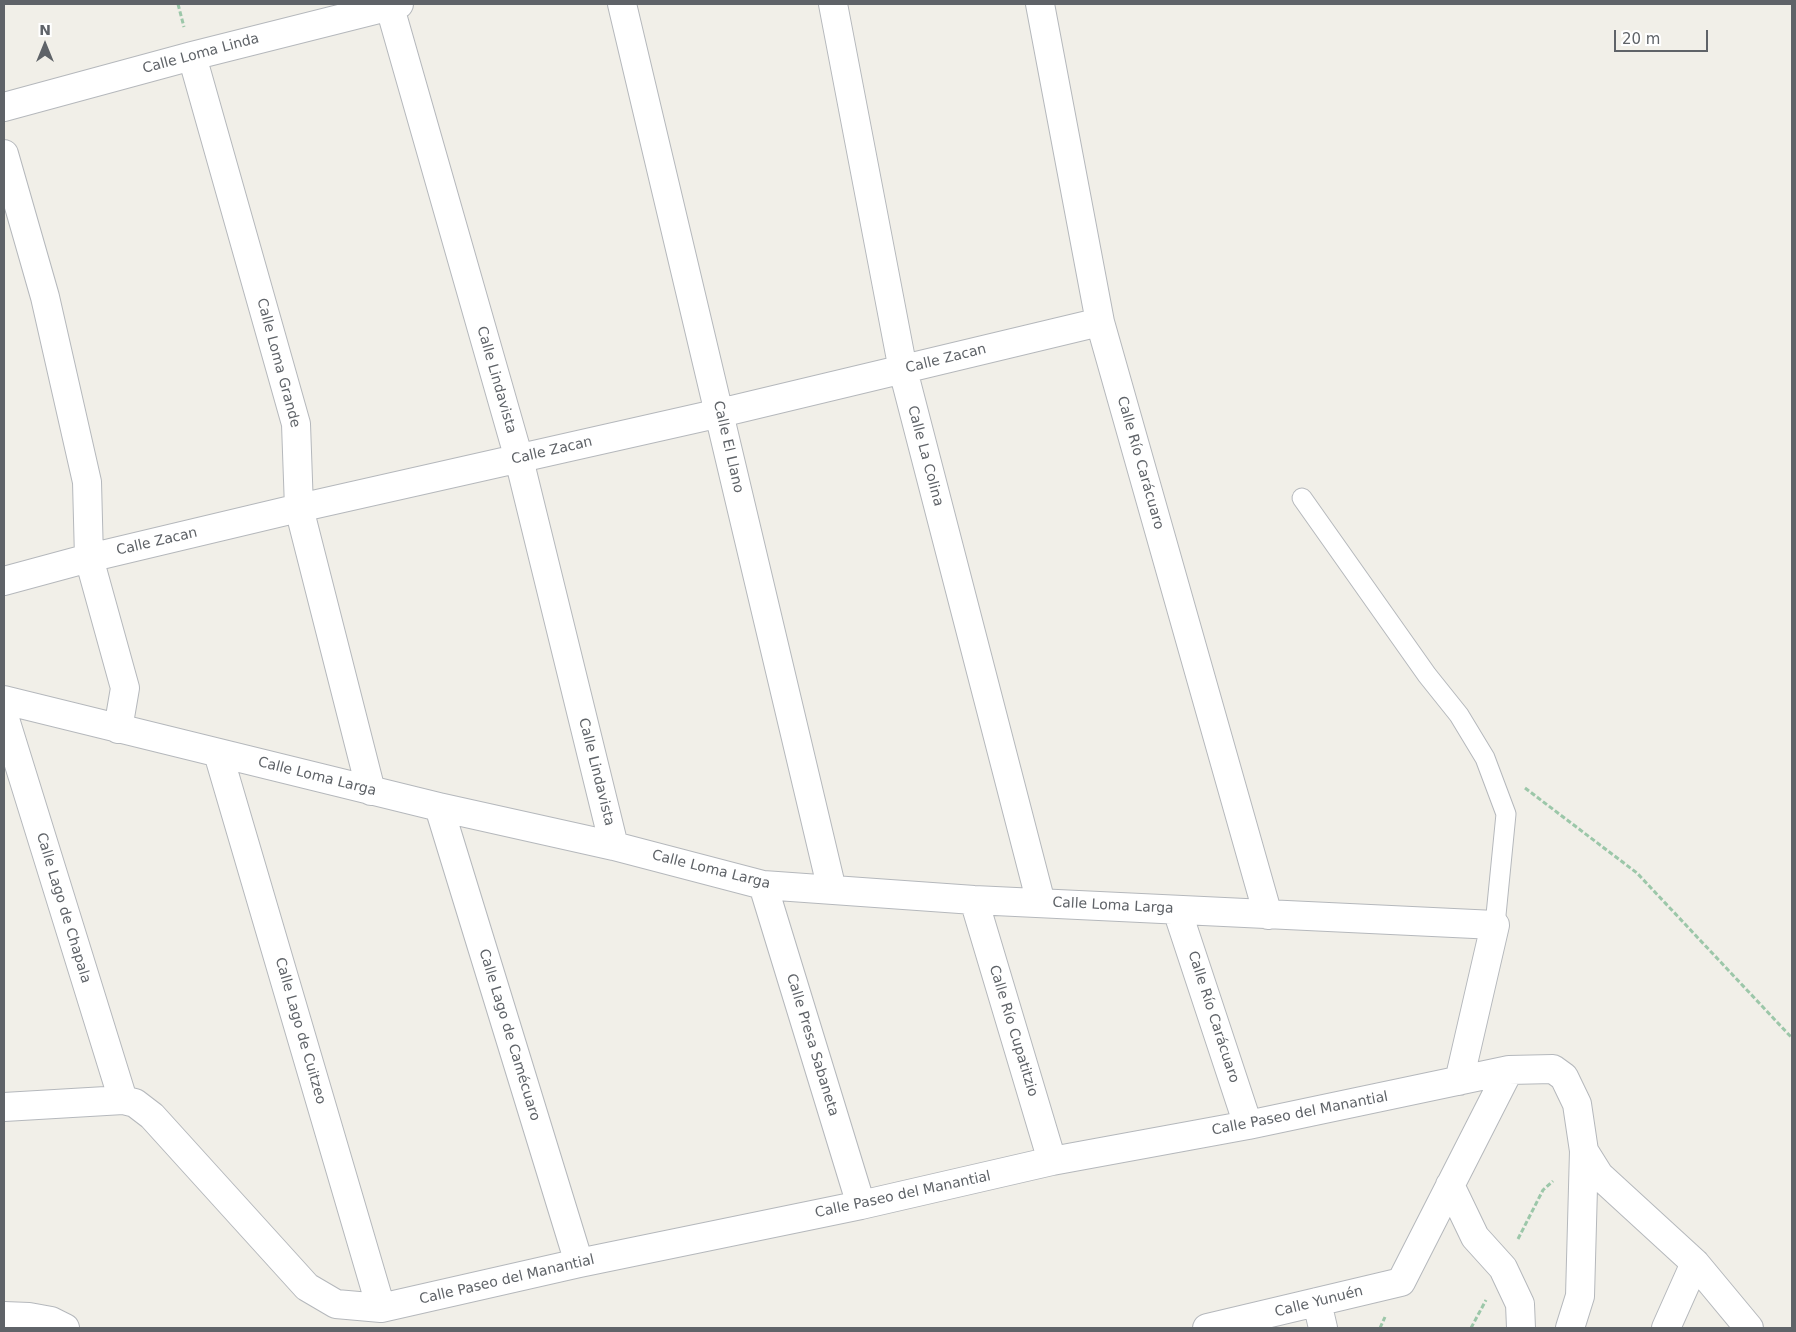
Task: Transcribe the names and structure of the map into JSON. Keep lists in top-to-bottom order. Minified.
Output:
{"streets":{"street":["Calle Loma Linda","Calle Zacan","Calle Loma Grande","Calle Lindavista","Calle El Llano","Calle La Colina","Calle Río Carácuaro","Calle Loma Larga","Calle Lago de Chapala","Calle Lago de Cuitzeo","Calle Río Cupatitzio","Calle Lago de Camécuaro","Calle Presa Sabaneta","Calle Paseo del Manantial","Calle Yunuén"]},"crossings":[["Calle Loma Linda","Calle Loma Grande"],["Calle Loma Linda","Calle Lindavista"],["Calle Zacan","Calle Loma Grande"],["Calle Zacan","Calle Lindavista"],["Calle Zacan","Calle El Llano"],["Calle Zacan","Calle La Colina"],["Calle Zacan","Calle Río Carácuaro"],["Calle Loma Grande","Calle Loma Larga"],["Calle Lindavista","Calle Loma Larga"],["Calle El Llano","Calle Loma Larga"],["Calle La Colina","Calle Loma Larga"],["Calle Río Carácuaro","Calle Loma Larga"],["Calle Río Carácuaro","Calle Paseo del Manantial"],["Calle Loma Larga","Calle Lago de Cuitzeo"],["Calle Loma Larga","Calle Río Cupatitzio"],["Calle Loma Larga","Calle Lago de Camécuaro"],["Calle Loma Larga","Calle Presa Sabaneta"],["Calle Lago de Chapala","Calle Paseo del Manantial"],["Calle Lago de Cuitzeo","Calle Paseo del Manantial"],["Calle Río Cupatitzio","Calle Paseo del Manantial"],["Calle Lago de Camécuaro","Calle Paseo del Manantial"],["Calle Presa Sabaneta","Calle Paseo del Manantial"]],"scale_bar":"20 m","north":"top"}
